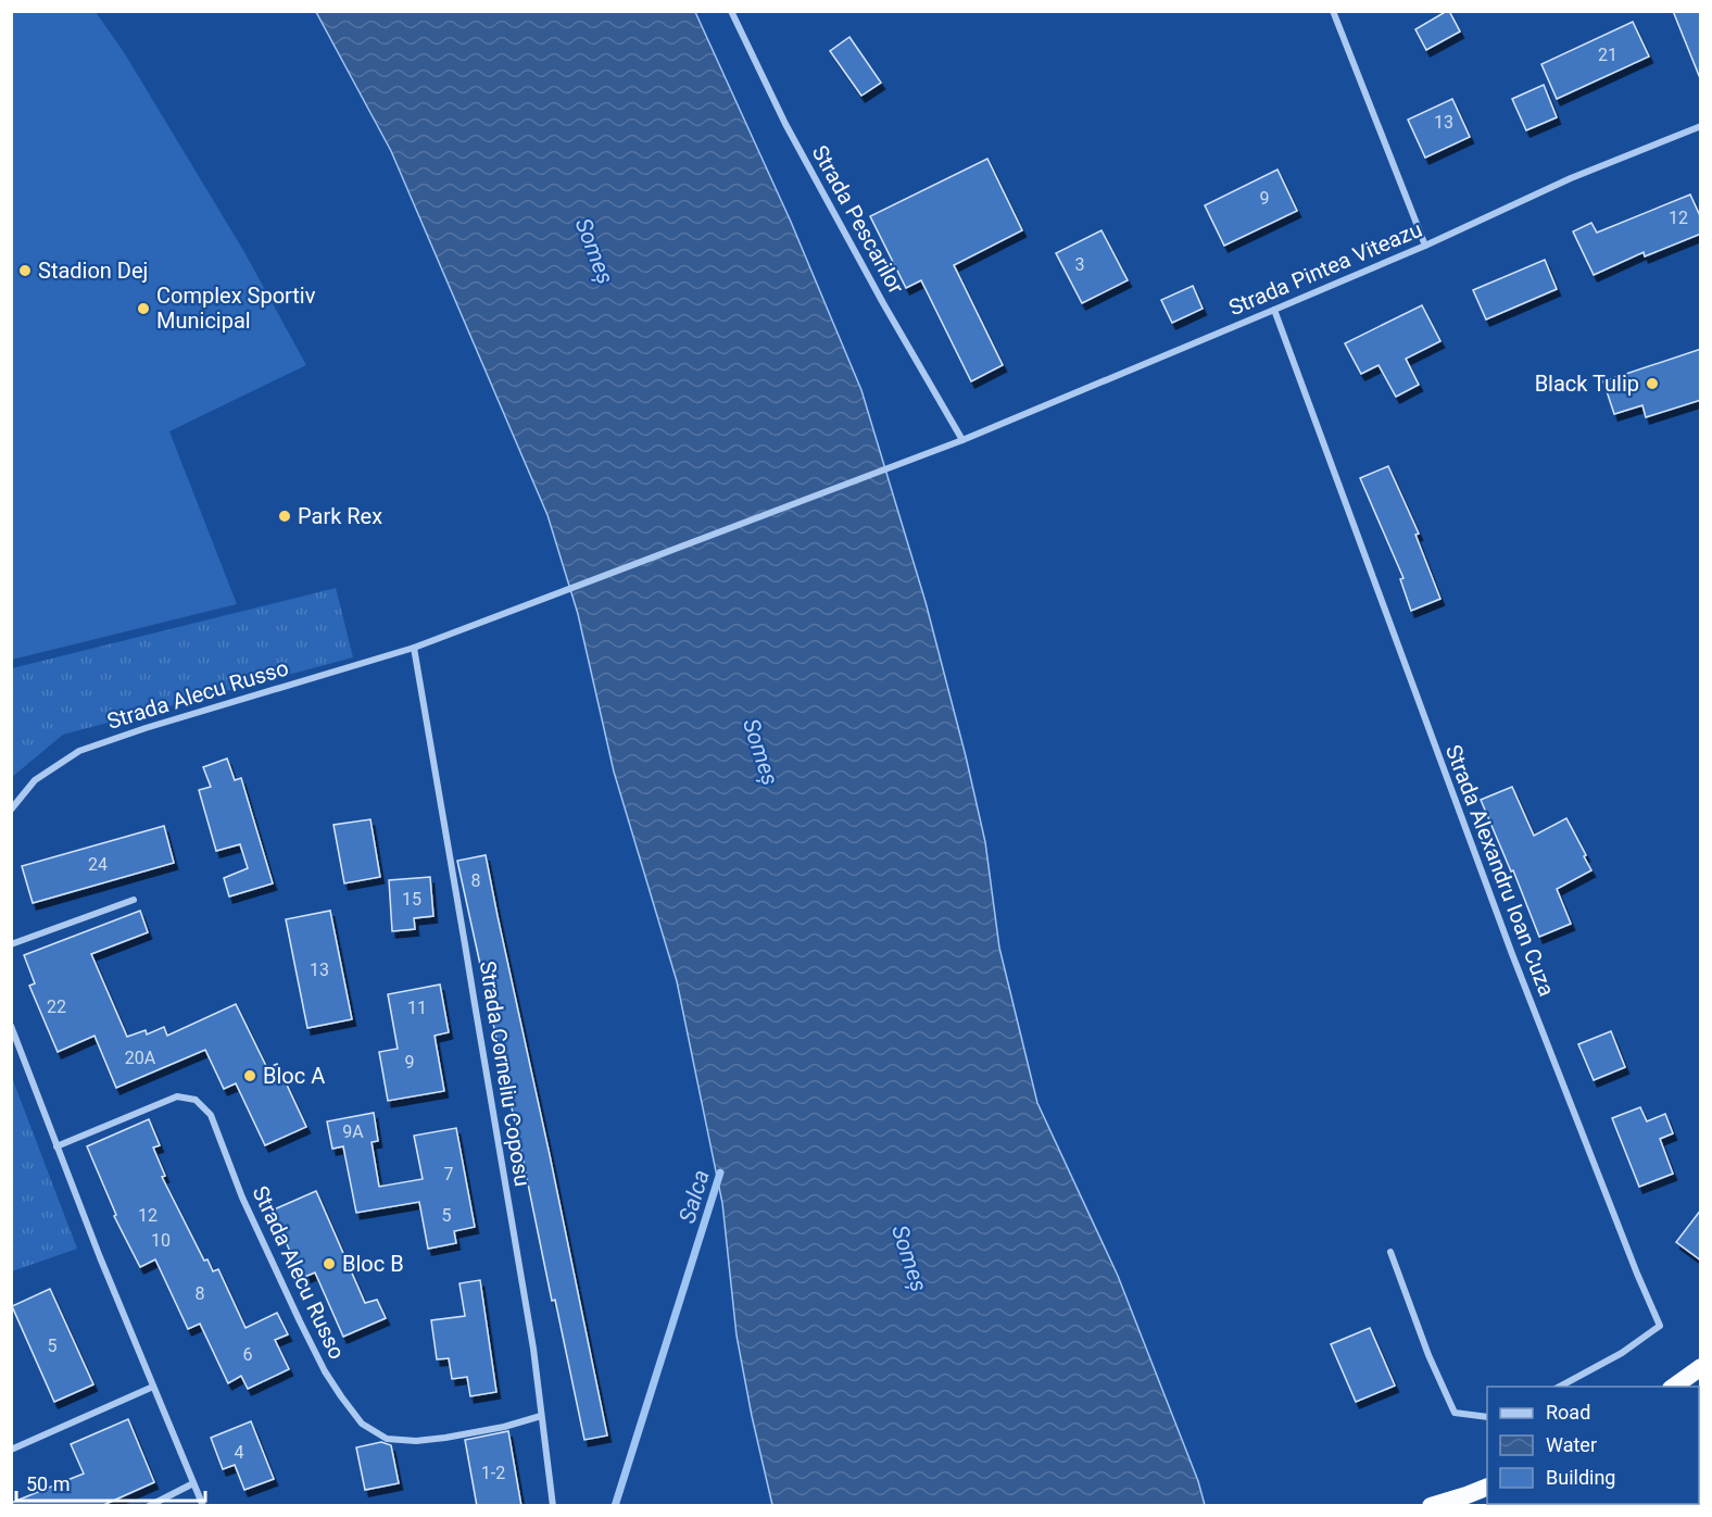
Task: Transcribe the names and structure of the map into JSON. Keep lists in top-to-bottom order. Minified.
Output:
{"streets":{"street":["Strada Pescarilor","Strada Pintea Viteazu","Strada Alecu Russo","Strada Alexandru Ioan Cuza","Strada Corneliu Coposu"]},"crossings":[["Strada Pescarilor","Strada Pintea Viteazu"],["Strada Pintea Viteazu","Strada Alecu Russo"],["Strada Pintea Viteazu","Strada Alexandru Ioan Cuza"],["Strada Alecu Russo","Strada Corneliu Coposu"]],"water":["Someș","Salca"],"places":["Stadion Dej","Complex Sportiv Municipal","Black Tulip","Park Rex","Bloc A","Bloc B"],"house_numbers":["21","13","9","12","3","24","8","15","13","22","11","20A","9","9A","7","12","5","10","8","5","6","4","1-2"],"legend":["Road","Water","Building"],"scale_bar":"50 m"}
